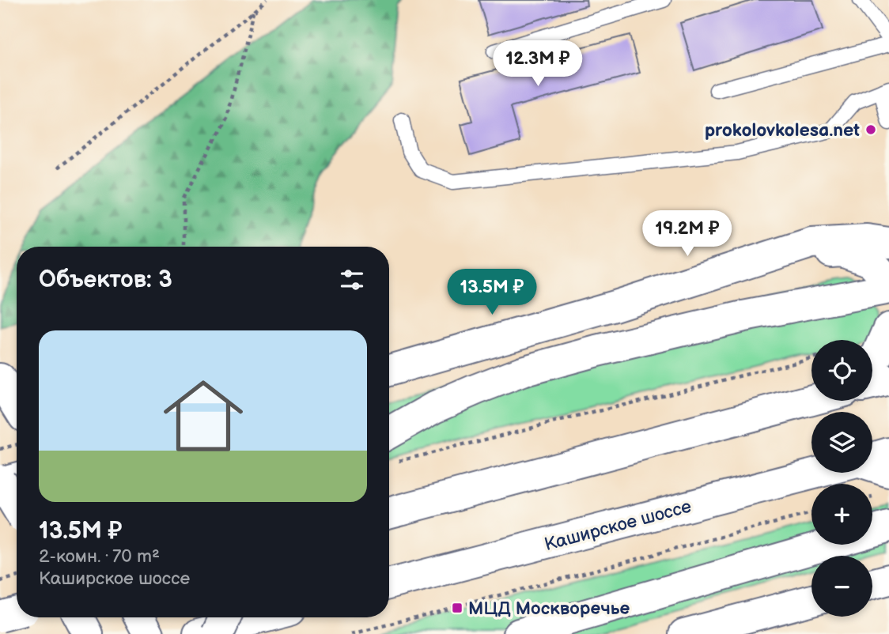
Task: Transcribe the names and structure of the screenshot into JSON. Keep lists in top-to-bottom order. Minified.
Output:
{"streets":{"main road":["Каширское шоссе"]},"places":{"other":["prokolovkolesa.net"],"transit":["МЦД Москворечье"]},"page":{"price":["12.3M ₽","19.2M ₽","13.5M ₽"],"heading":"Объектов: 3","list":[{"name":"13.5M ₽","note":"2-комн. · 70 m² · Каширское шоссе"}],"map_buttons":["+","−"]}}
